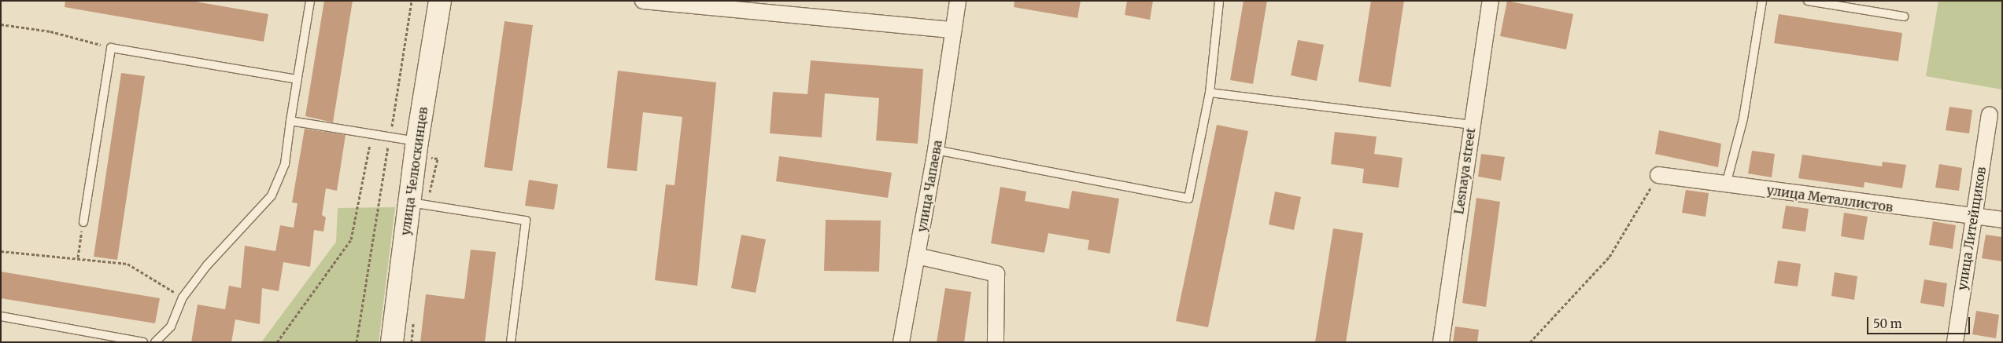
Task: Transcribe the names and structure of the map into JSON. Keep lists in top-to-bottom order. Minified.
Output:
{"streets":{"street":["улица Челюскинцев","Lesnaya street","улица Чапаева","улица Металлистов","улица Литейщиков"]},"crossings":[["улица Металлистов","улица Литейщиков"]],"scale_bar":"50 m"}
